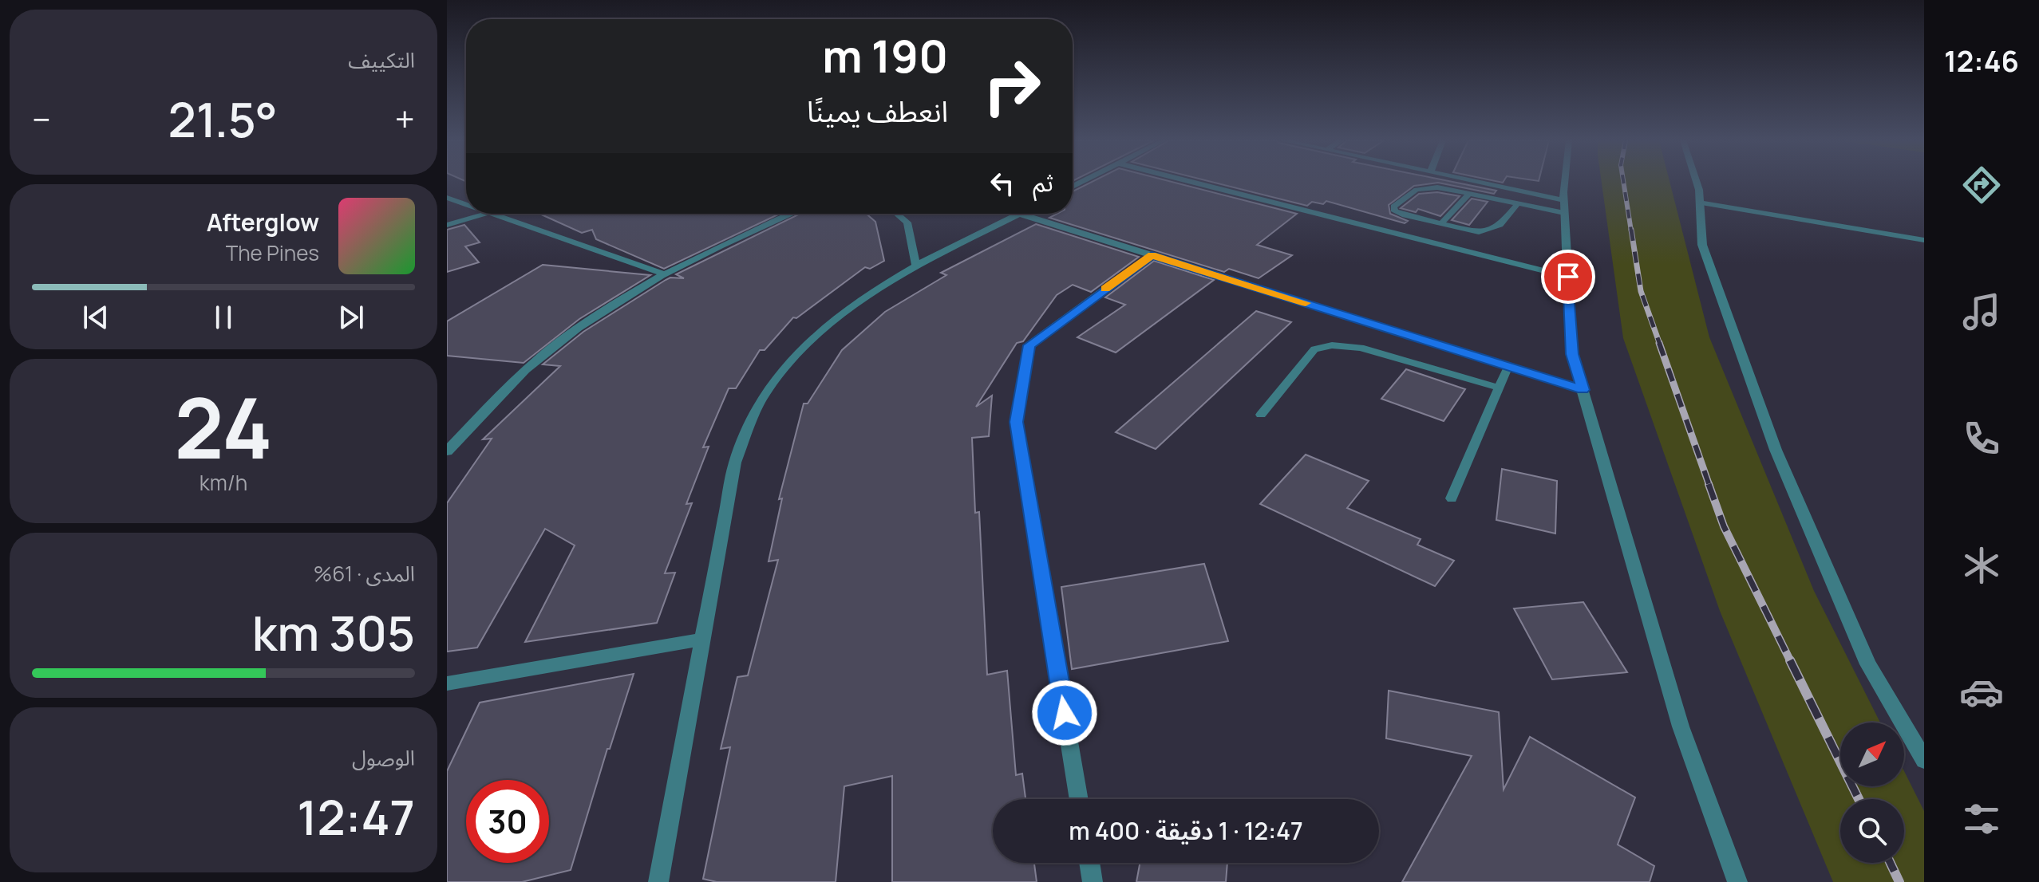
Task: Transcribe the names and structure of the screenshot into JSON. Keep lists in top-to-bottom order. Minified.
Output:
{"north":"top right","page":{"tabs":"12:46","tile":["التكييف",["24","km/h"],["المدى · 61%","305 km"],["الوصول","12:47"]],"turn":["190 m","انعطف يمينًا"],"heat":["−","21.5°","+"],"then":"ثم","song":["Afterglow","The Pines"],"limit":"30","trip":"12:47 · 1 دقيقة · 400 m"}}
